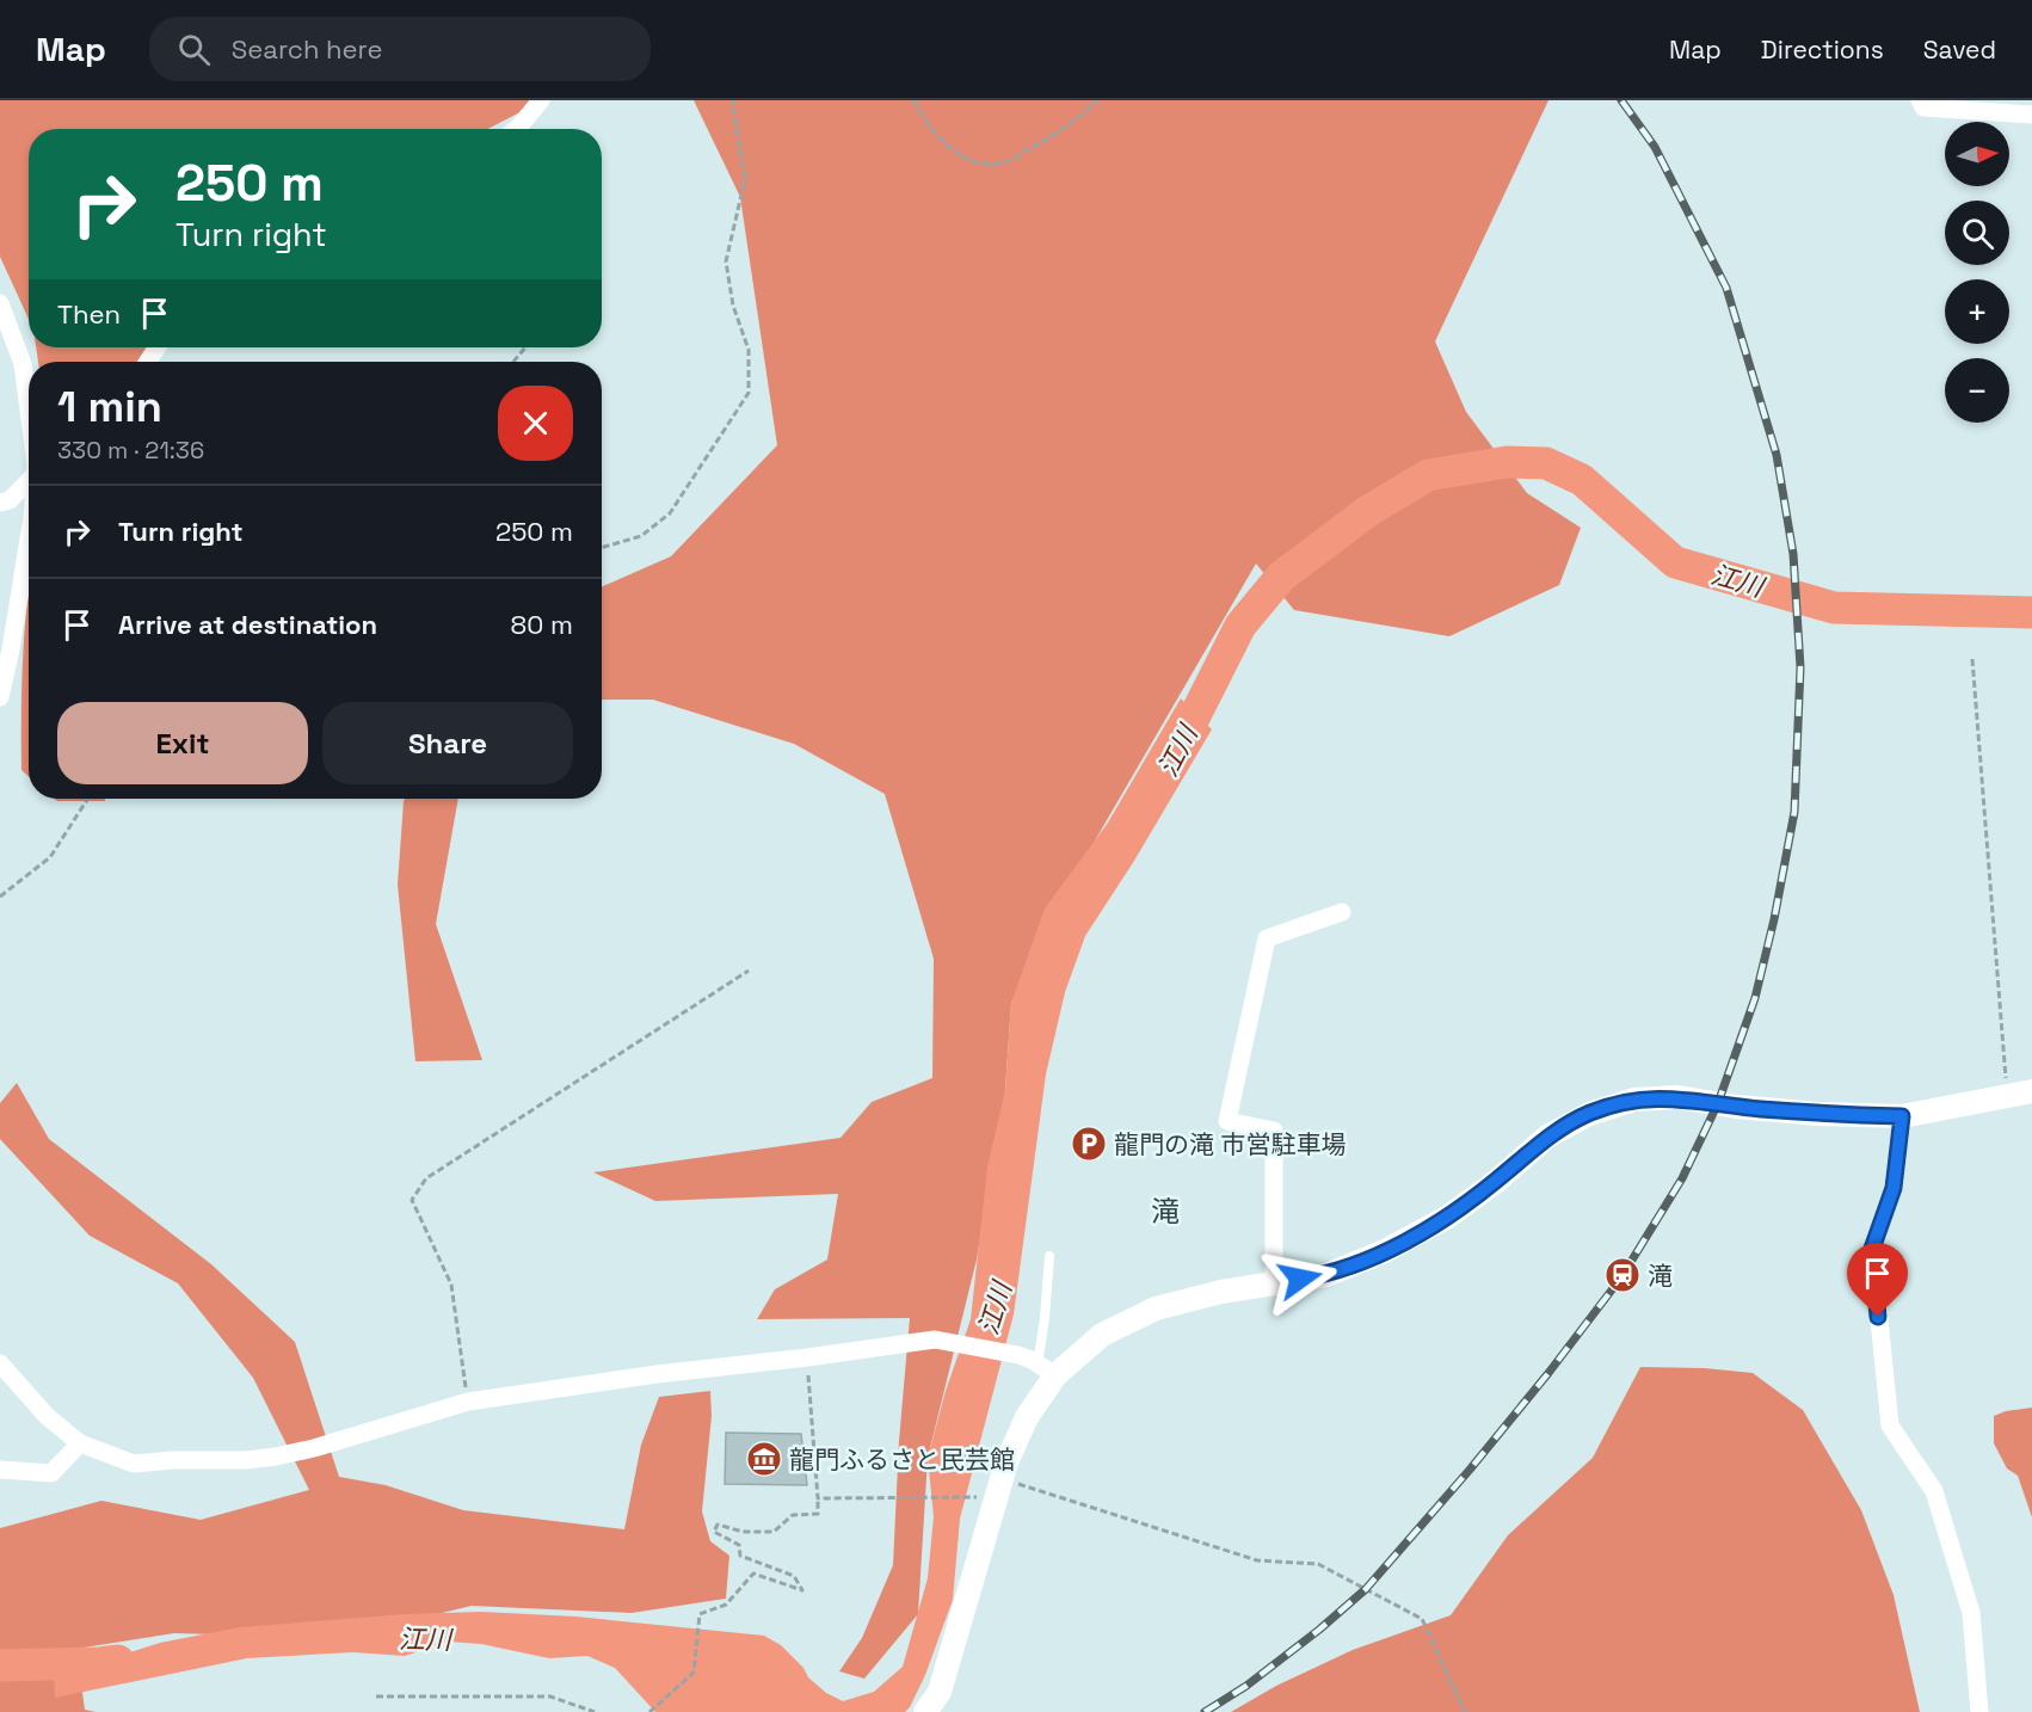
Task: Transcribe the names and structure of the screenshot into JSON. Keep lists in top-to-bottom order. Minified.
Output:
{"districts":["滝"],"water":["江川"],"places":{"parking":["龍門の滝 市営駐車場"],"station":["滝"],"museum":["龍門ふるさと民芸館"]},"north":"right","page":{"header":"Map","search":"Search here","nav":["Map","Directions","Saved"],"map_buttons":["+","−"],"turn":["250 m","Turn right"],"then":"Then","heading":["1 min","330 m · 21:36"],"list":[{"name":"Turn right","value":"250 m"},{"name":"Arrive at destination","value":"80 m"}],"buttons":["Exit","Share"]}}
